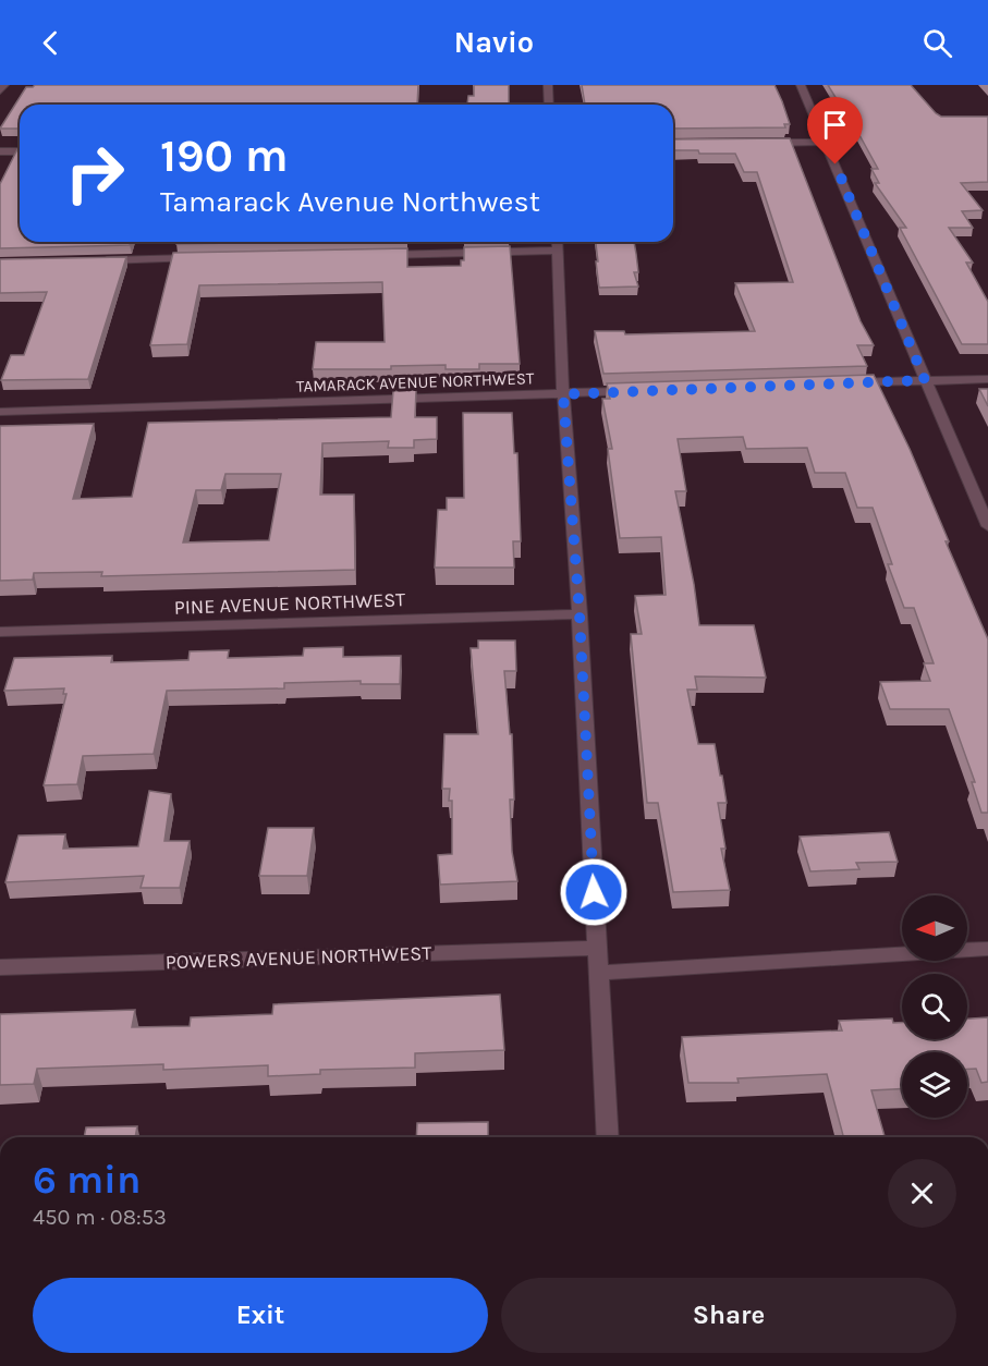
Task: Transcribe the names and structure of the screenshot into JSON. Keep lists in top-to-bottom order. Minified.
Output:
{"streets":{"street":["TAMARACK AVENUE NORTHWEST","PINE AVENUE NORTHWEST","POWERS AVENUE NORTHWEST"]},"north":"left","page":{"header":"Navio","turn":["190 m","Tamarack Avenue Northwest"],"heading":["6 min","450 m · 08:53"],"buttons":["Exit","Share"]}}
